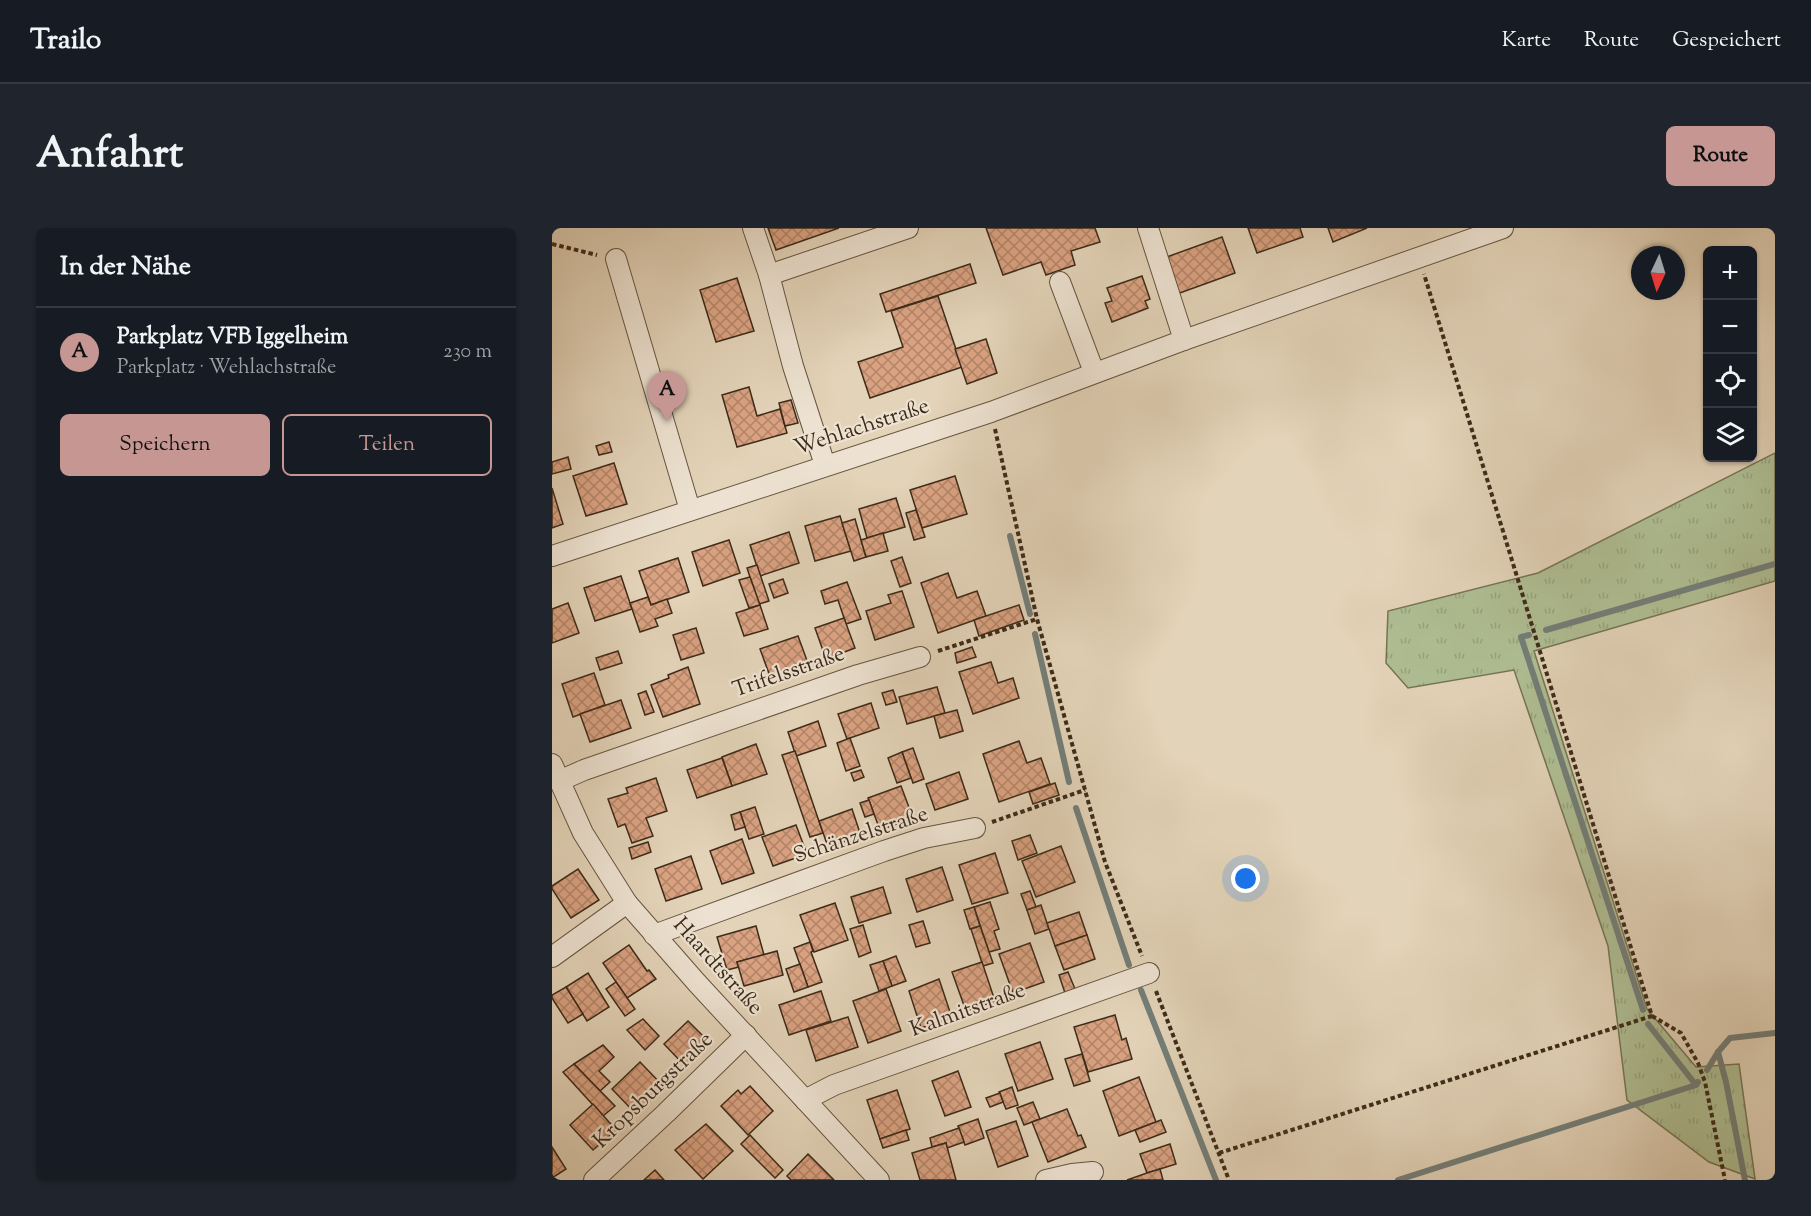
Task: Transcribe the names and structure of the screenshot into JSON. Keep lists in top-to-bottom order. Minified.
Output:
{"streets":{"street":["Wehlachstraße","Trifelsstraße","Schänzelstraße","Haardtstraße","Kalmitstraße","Kropsburgstraße"]},"crossings":[["Trifelsstraße","Haardtstraße"],["Schänzelstraße","Haardtstraße"],["Haardtstraße","Kalmitstraße"],["Haardtstraße","Kropsburgstraße"]],"north":"bottom","page":{"header":"Trailo","nav":["Karte","Route","Gespeichert"],"title":"Anfahrt","buttons":["Route",["Speichern","Teilen"]],"heading":"In der Nähe","map_buttons":["+","−"],"list":[{"mark":"A","name":"Parkplatz VFB Iggelheim","note":"Parkplatz · Wehlachstraße","value":"230 m"}],"pins":"A"}}
